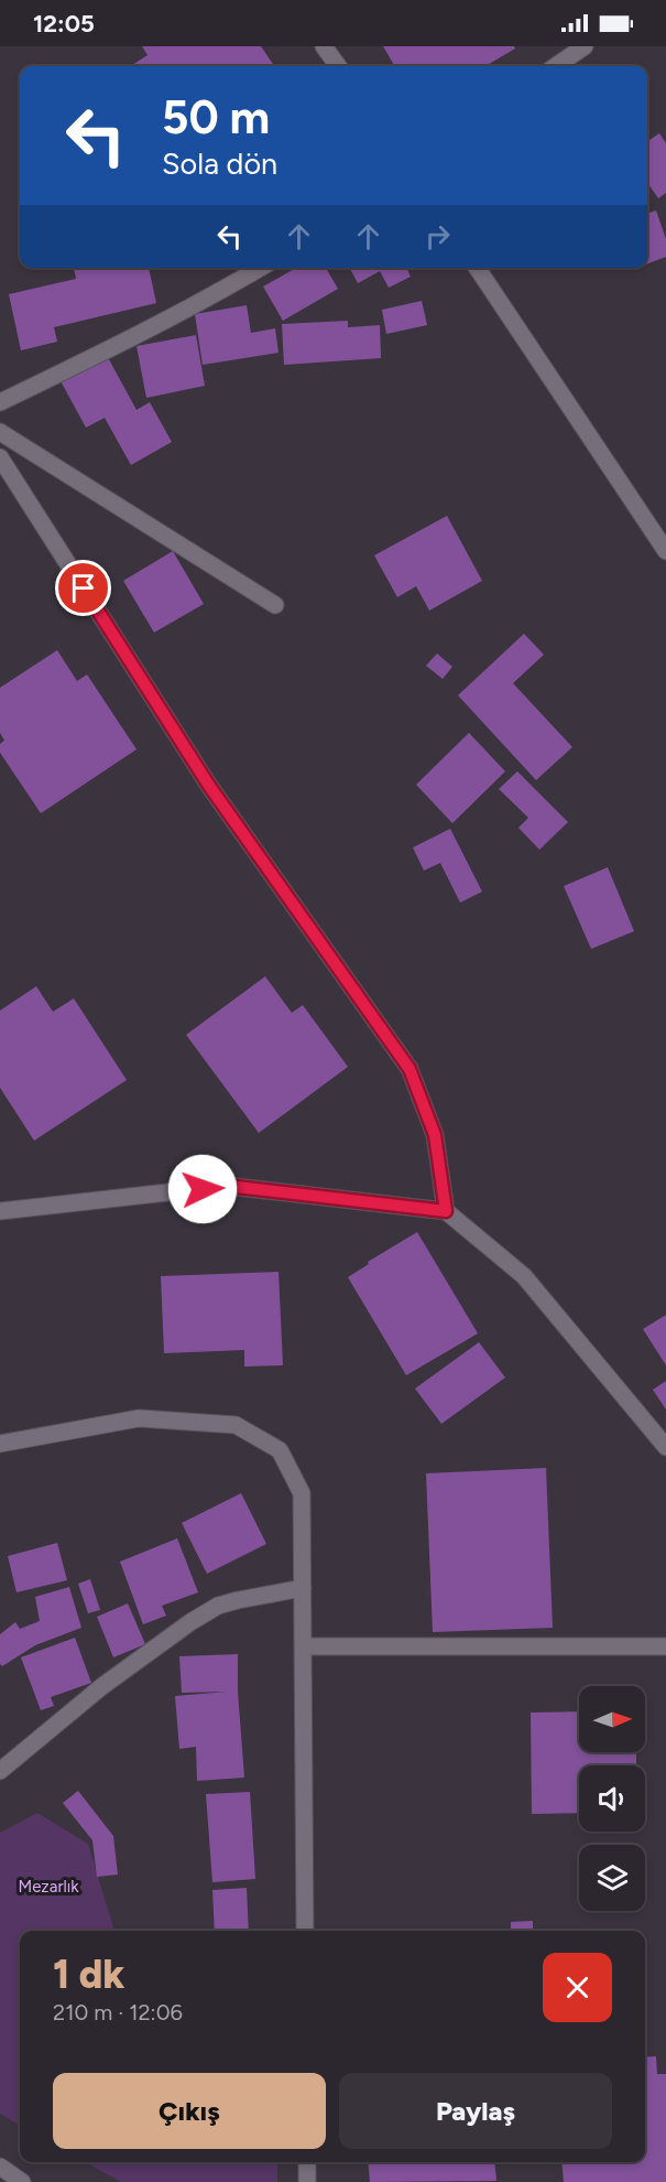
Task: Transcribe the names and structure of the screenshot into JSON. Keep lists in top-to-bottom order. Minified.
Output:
{"parks":["Mezarlık"],"north":"right","page":{"status":"12:05","turn":["50 m","Sola dön"],"heading":["1 dk","210 m · 12:06"],"buttons":["Çıkış","Paylaş"]}}
